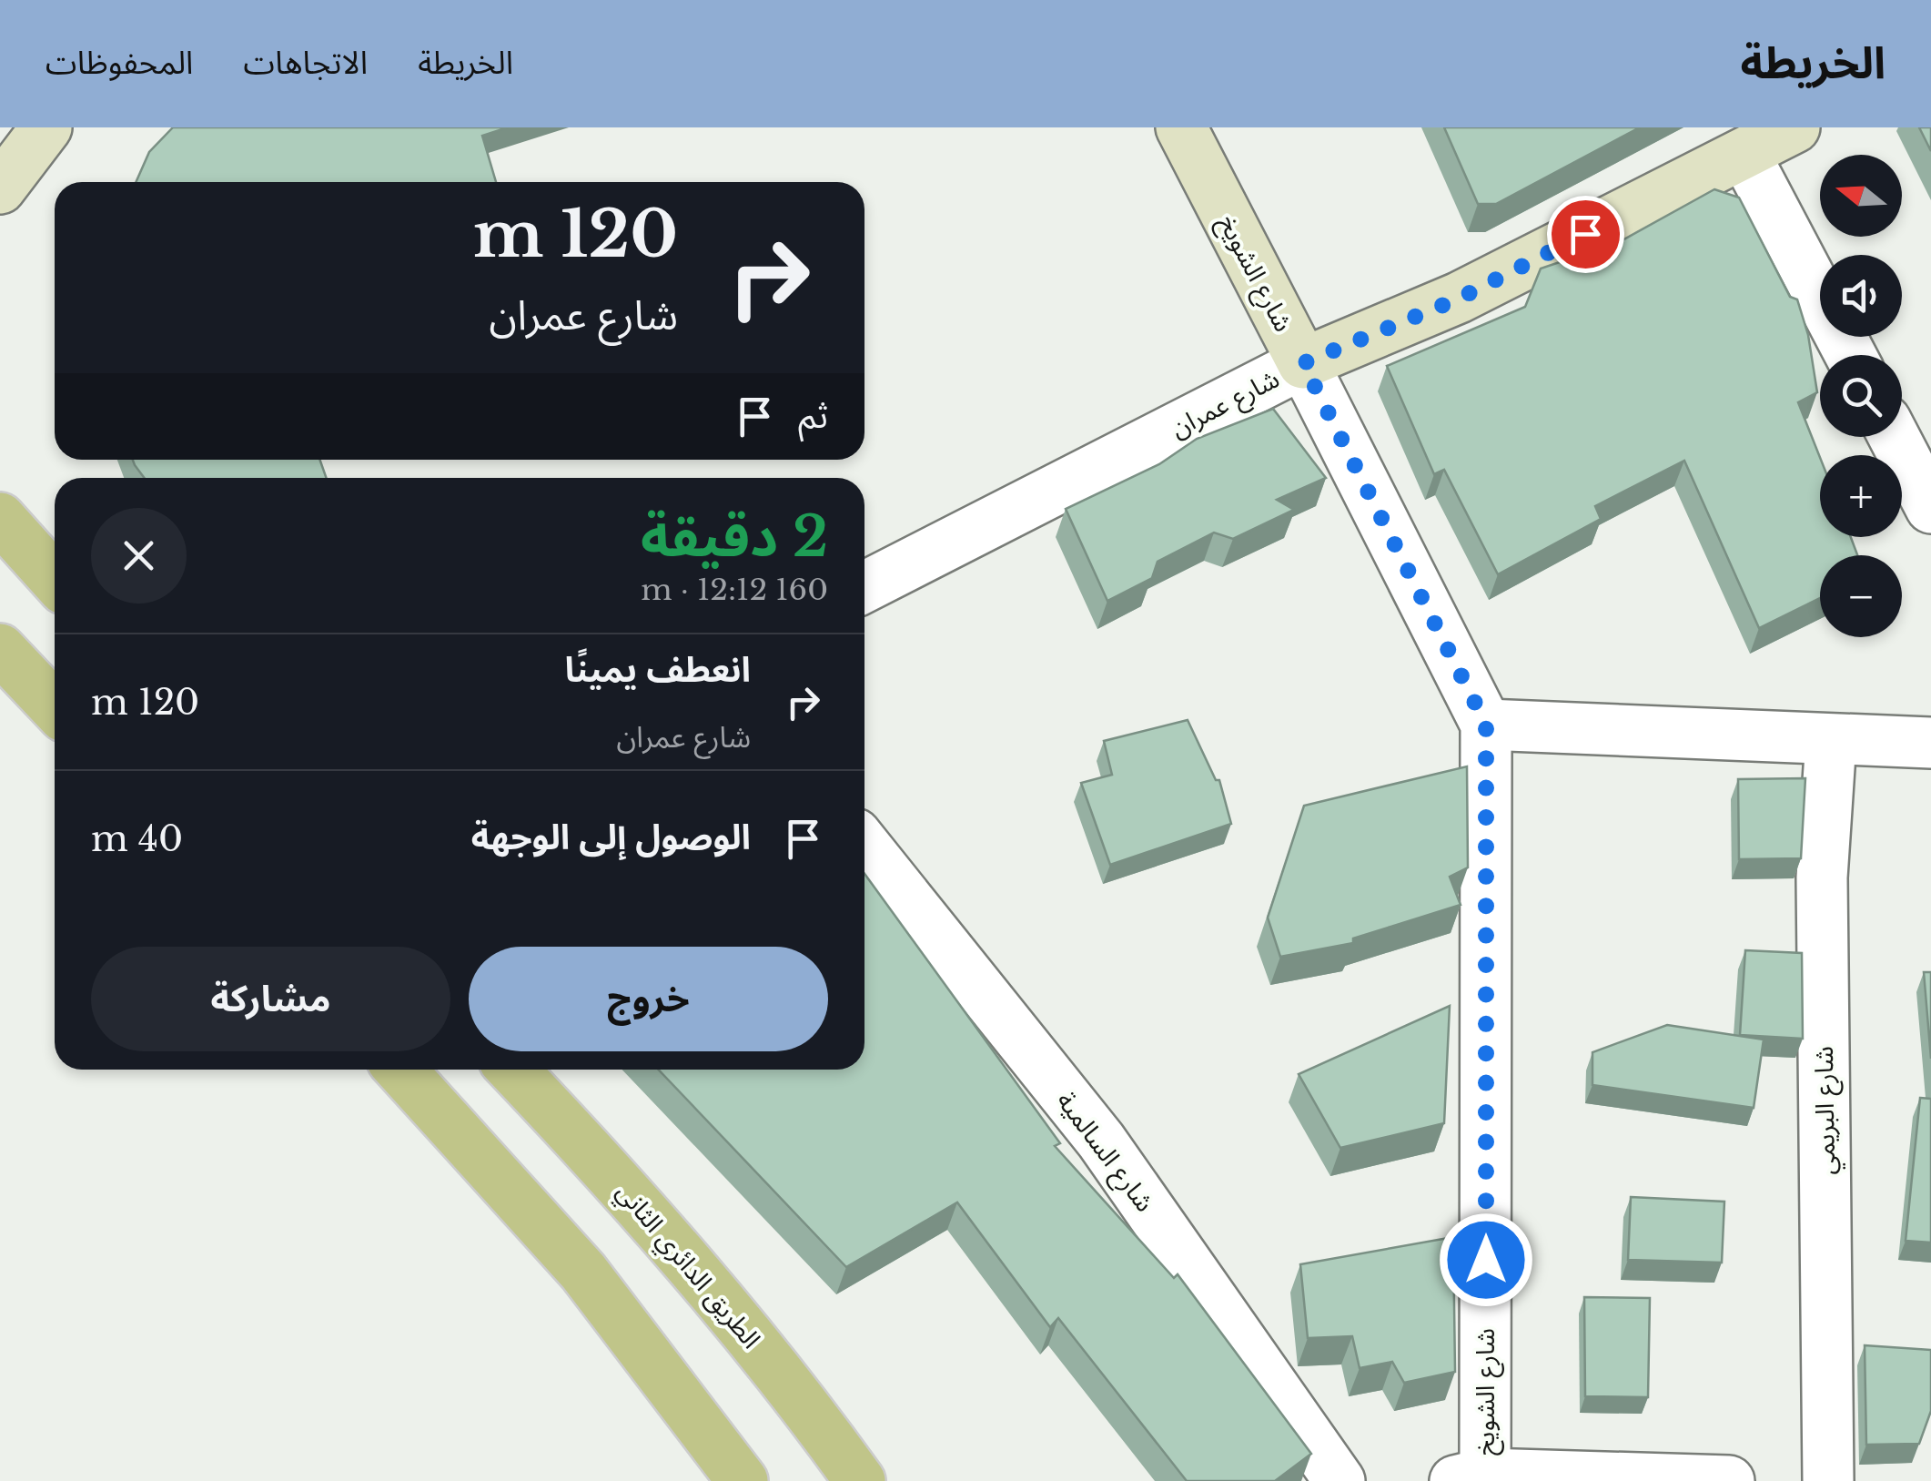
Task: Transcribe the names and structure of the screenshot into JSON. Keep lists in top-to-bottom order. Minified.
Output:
{"streets":{"main road":["شارع الشويخ","شارع عمران","الطريق الدائري الثاني"],"street":["شارع البريمي","شارع السالمية"]},"crossings":[["شارع الشويخ","شارع عمران"]],"north":"left","page":{"header":"الخريطة","nav":["الخريطة","الاتجاهات","المحفوظات"],"map_buttons":["+","−"],"turn":["120 m","شارع عمران"],"then":"ثم","heading":["2 دقيقة","160 m · 12:12"],"list":[{"name":"انعطف يمينًا","note":"شارع عمران","value":"120 m"},{"name":"الوصول إلى الوجهة","value":"40 m"}],"buttons":["خروج","مشاركة"]}}
